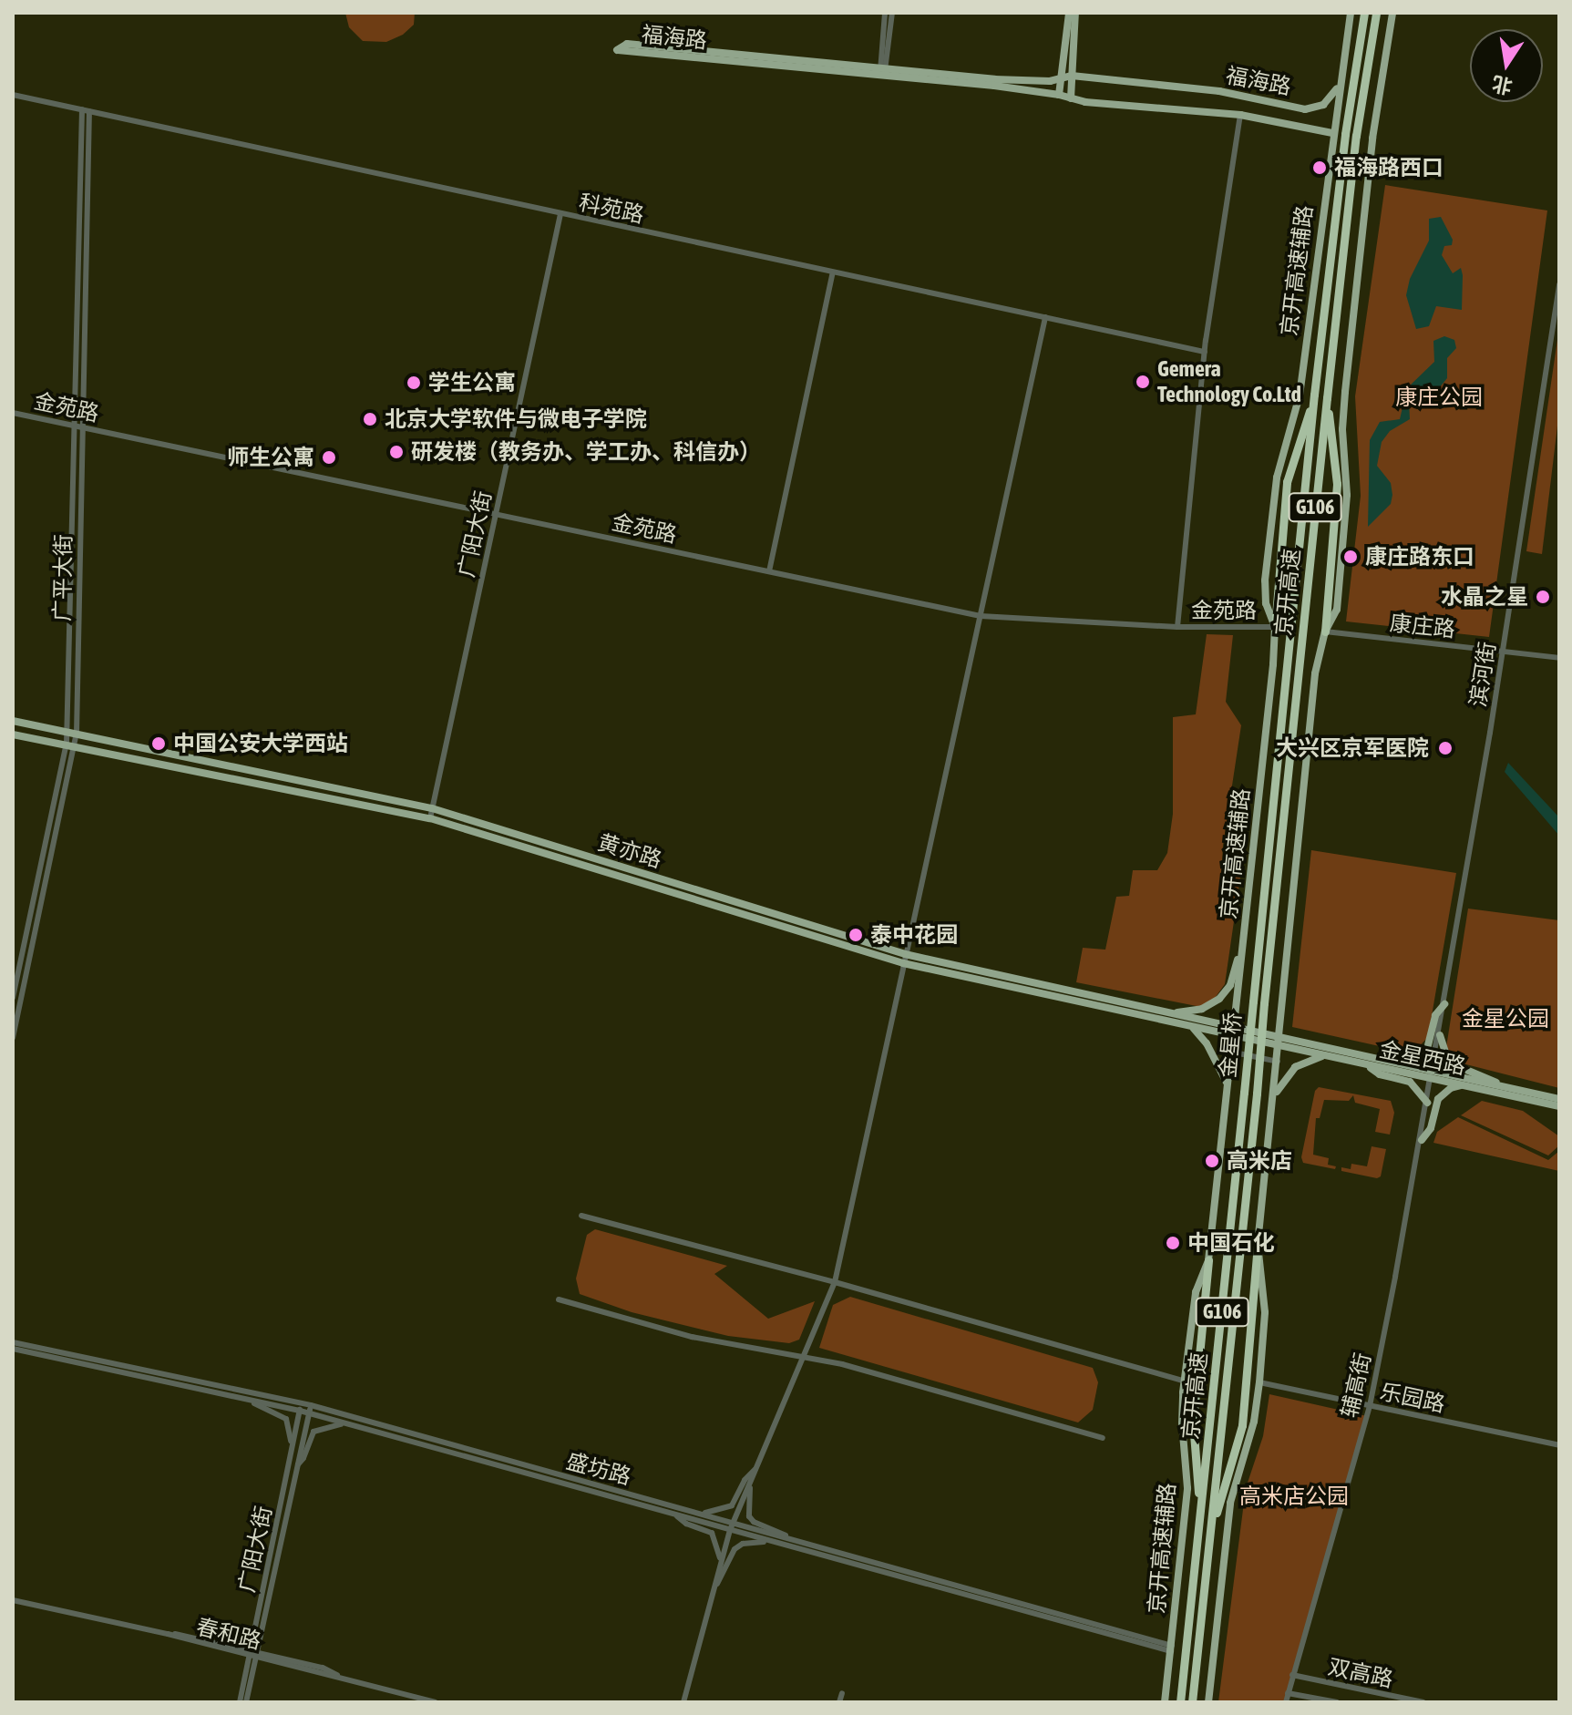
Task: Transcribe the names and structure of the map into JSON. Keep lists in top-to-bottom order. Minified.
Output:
{"streets":{"highway":["G106","京开高速","金星桥"],"main road":["福海路","京开高速辅路","黄亦路","金星西路"],"street":["科苑路","金苑路","广阳大街","广平大街","康庄路","滨河街","辅高街","乐园路","盛坊路","春和路","双高路"]},"crossings":[["福海路","京开高速辅路"],["科苑路","广阳大街"],["科苑路","广平大街"],["京开高速辅路","金苑路"],["京开高速辅路","黄亦路"],["京开高速辅路","盛坊路"],["金苑路","广阳大街"],["金苑路","广平大街"],["广阳大街","黄亦路"],["广阳大街","盛坊路"],["广阳大街","春和路"],["广平大街","黄亦路"],["京开高速","金星桥"],["康庄路","滨河街"],["滨河街","金星西路"],["滨河街","辅高街"],["金星西路","辅高街"],["辅高街","乐园路"],["辅高街","双高路"]],"parks":["康庄公园","金星公园","高米店公园"],"places":["福海路西口","Gemera Technology Co.Ltd","学生公寓","北京大学软件与微电子学院","研发楼（教务办、学工办、科信办）","师生公寓","康庄路东口","水晶之星","中国公安大学西站","大兴区京军医院","泰中花园","高米店","中国石化"],"north":"bottom"}
